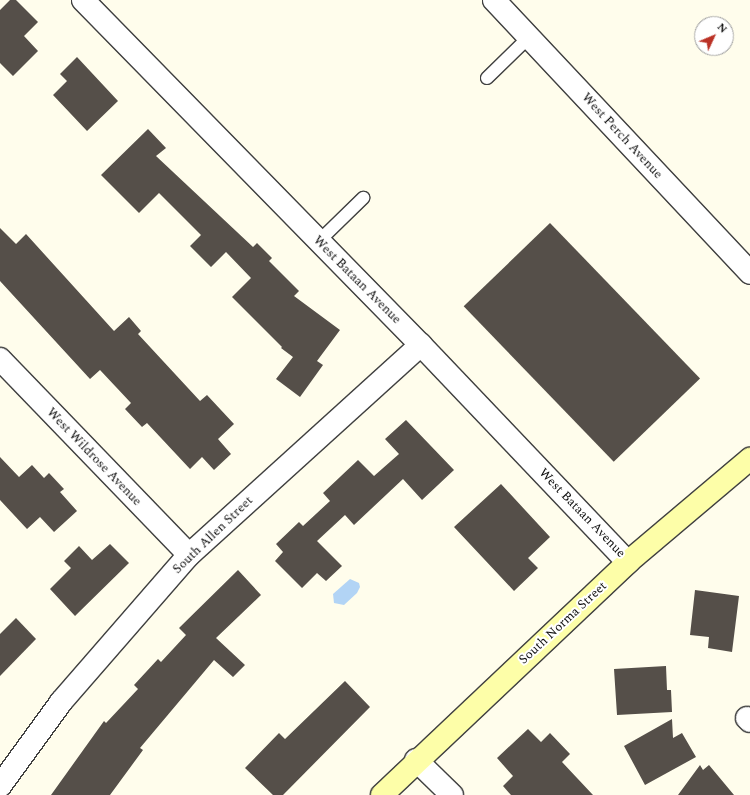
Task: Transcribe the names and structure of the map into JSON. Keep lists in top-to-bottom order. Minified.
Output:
{"streets":{"street":["West Perch Avenue","West Bataan Avenue","West Wildrose Avenue","South Allen Street","South Norma Street"]},"crossings":[["West Bataan Avenue","South Allen Street"],["West Bataan Avenue","South Norma Street"],["West Wildrose Avenue","South Allen Street"]],"north":"top right"}
